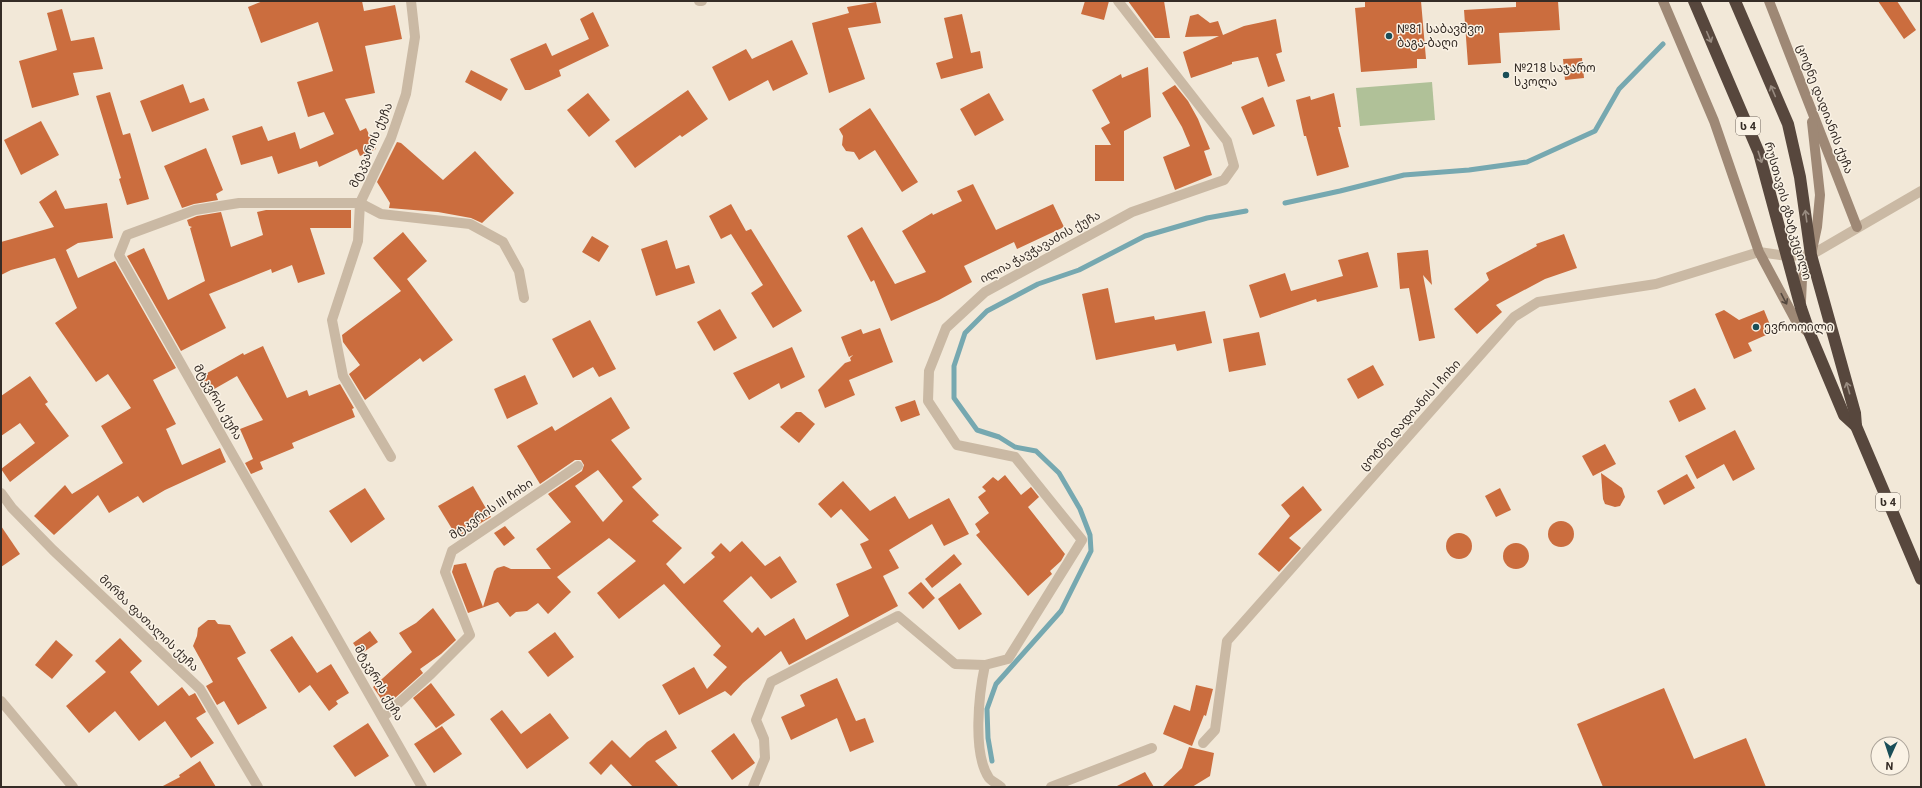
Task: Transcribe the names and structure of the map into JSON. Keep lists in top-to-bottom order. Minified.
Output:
{"streets":{"highway":["ს 4","რუსთავის გზატკეცილი"],"street":["ცოტნე დადიანის ქუჩა","მტკვარის ქუჩა","ილია ჭავჭავაძის ქუჩა","მტკვრის ქუჩა","ცოტნე დადიანის I ჩიხი","მტკვრის III ჩიხი","მირზა ფათალის ქუჩა"]},"crossings":[["მტკვარის ქუჩა","მტკვრის ქუჩა"],["მტკვრის ქუჩა","მტკვრის III ჩიხი"]],"places":["№81 საბავშვო ბაგა-ბაღი","№218 საჯარო სკოლა","ევროოილი"],"north":"bottom"}
